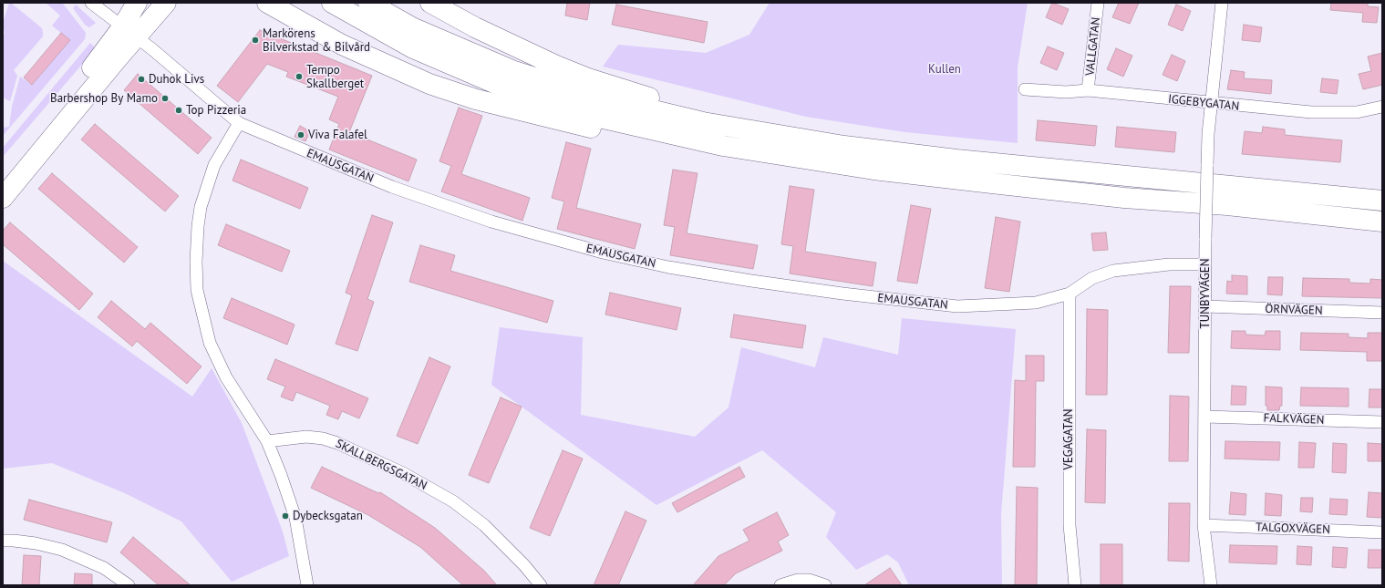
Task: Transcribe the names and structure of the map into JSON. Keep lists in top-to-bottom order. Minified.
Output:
{"streets":{"street":["VALLGATAN","IGGEBYGATAN","EMAUSGATAN","TUNBYVÄGEN","ÖRNVÄGEN","FALKVÄGEN","VEGAGATAN","SKALLBERGSGATAN","TALGOXVÄGEN"]},"crossings":[["VALLGATAN","IGGEBYGATAN"],["IGGEBYGATAN","TUNBYVÄGEN"],["EMAUSGATAN","TUNBYVÄGEN"],["EMAUSGATAN","VEGAGATAN"],["TUNBYVÄGEN","ÖRNVÄGEN"],["TUNBYVÄGEN","FALKVÄGEN"],["TUNBYVÄGEN","TALGOXVÄGEN"]],"parks":["Kullen"],"places":["Markörens Bilverkstad & Bilvård","Tempo Skallberget","Duhok Livs","Barbershop By Mamo","Top Pizzeria","Viva Falafel","Dybecksgatan"]}
